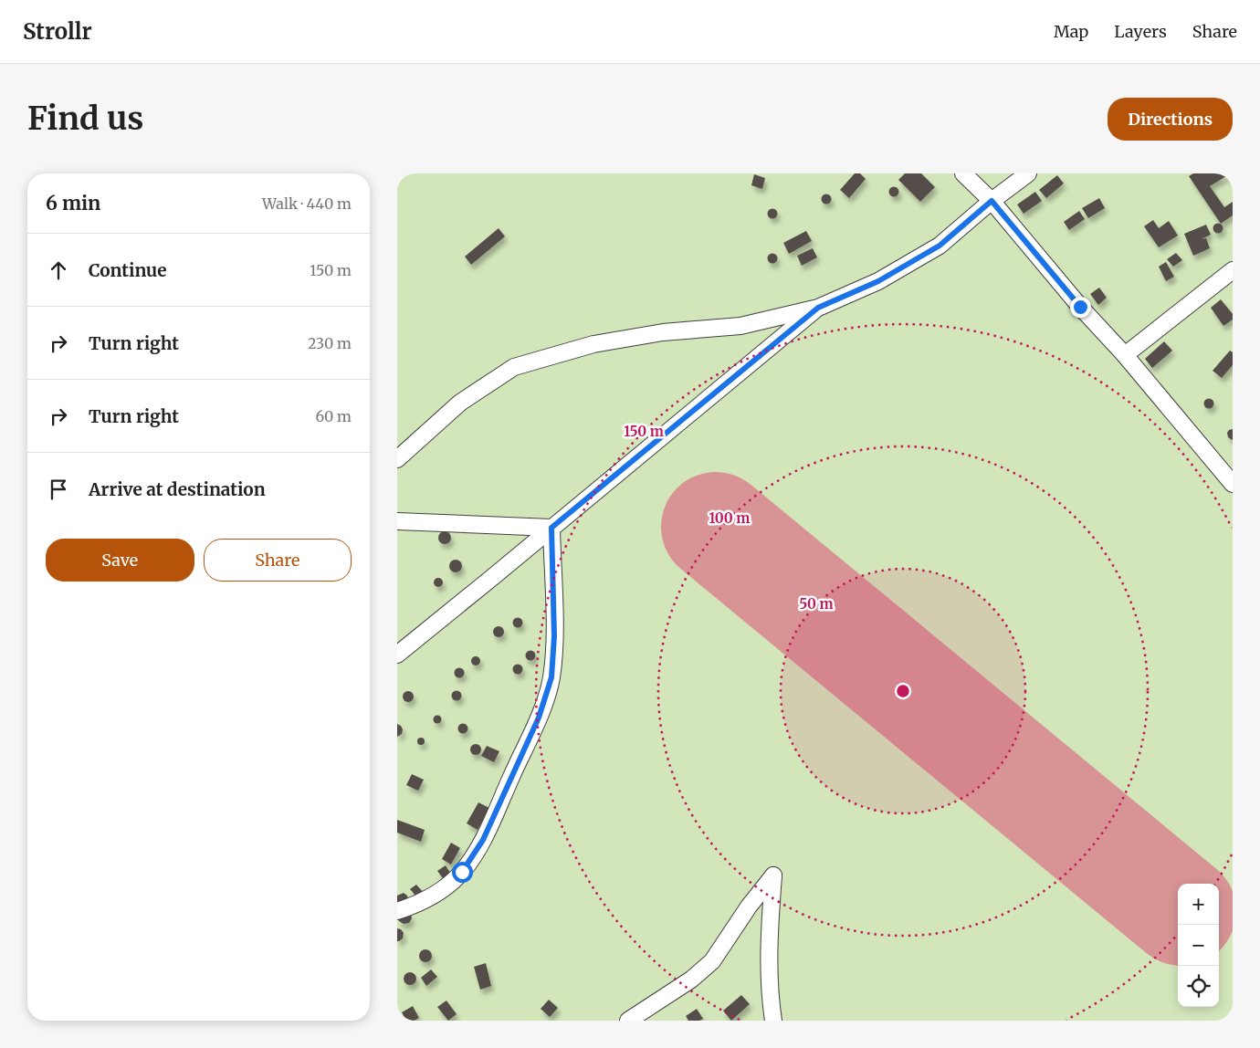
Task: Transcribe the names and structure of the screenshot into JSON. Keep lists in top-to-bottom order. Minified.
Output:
{"page":{"header":"Strollr","nav":["Map","Layers","Share"],"buttons":["Directions",["Save","Share"]],"title":"Find us","heading":["6 min","Walk · 440 m"],"list":[["Continue","150 m"],["Turn right","230 m"],["Turn right","60 m"],"Arrive at destination"],"map_buttons":["+","−"]},"rings":["150 m","100 m","50 m"]}
